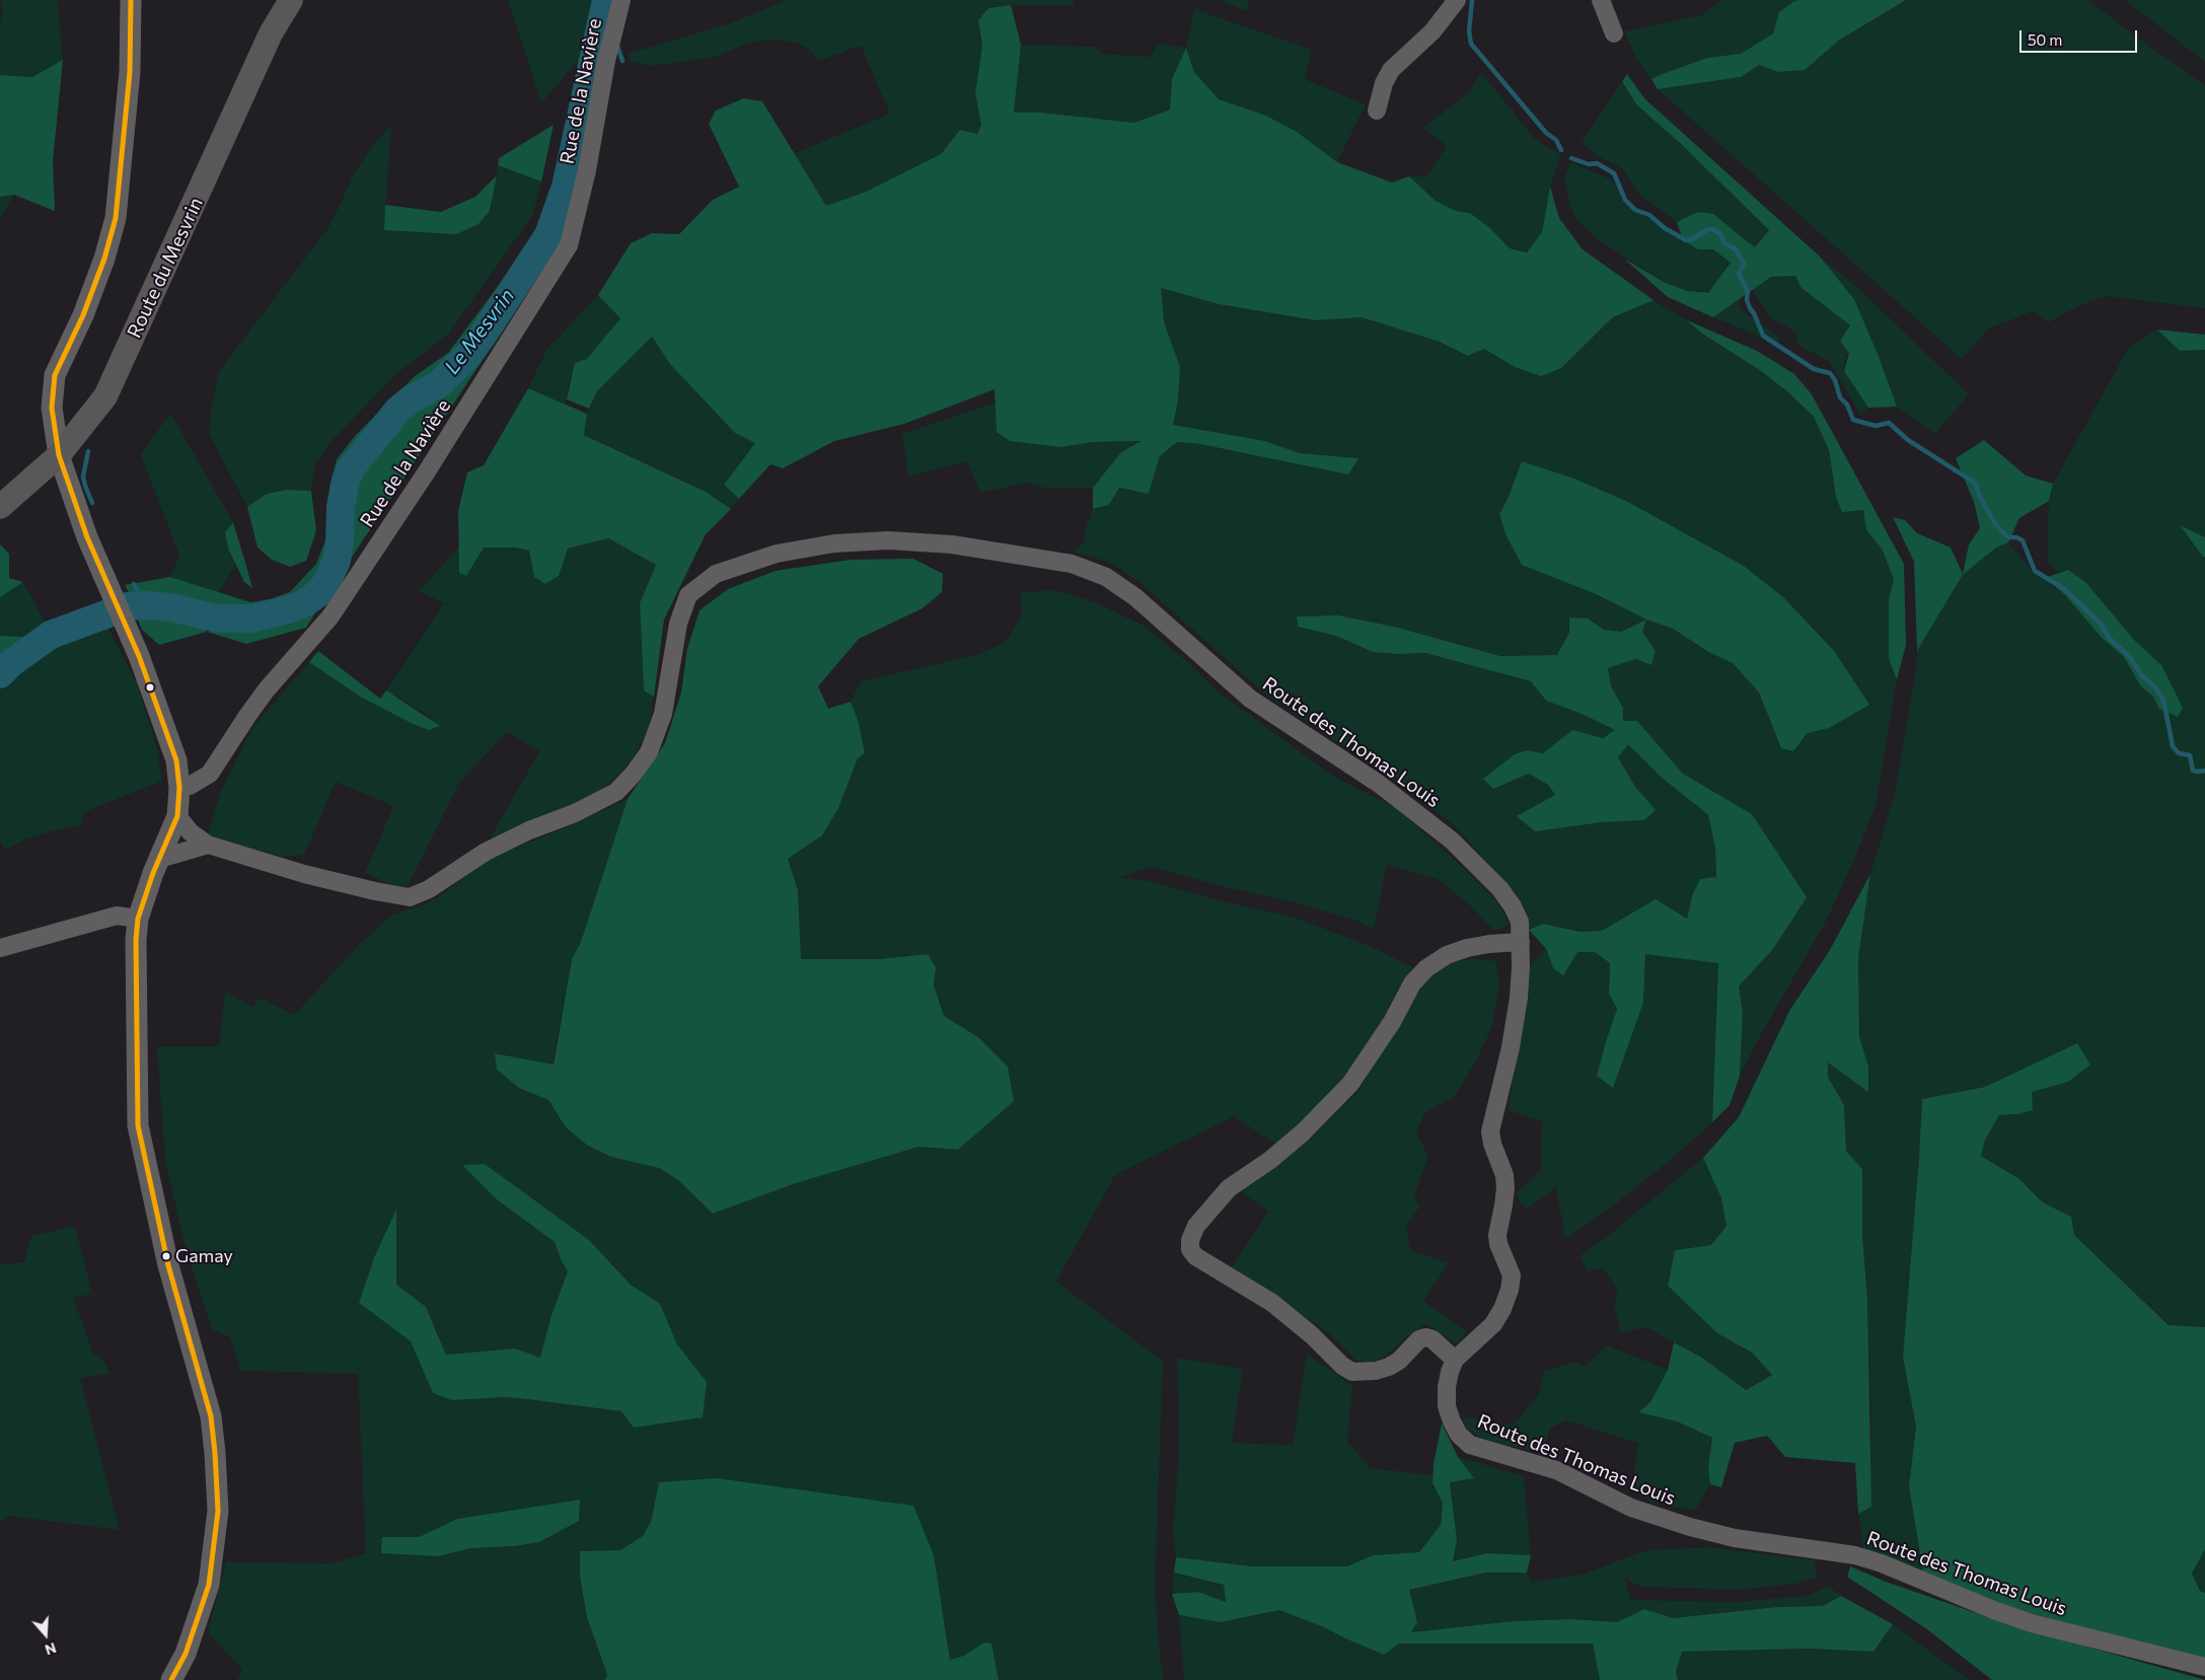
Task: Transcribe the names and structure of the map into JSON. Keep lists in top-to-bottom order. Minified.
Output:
{"streets":{"main road":["Route du Mesvrin"],"street":["Rue de la Navière","Route des Thomas Louis"]},"water":["Le Mesvrin"],"places":["Gamay"],"scale_bar":"50 m","north":"bottom"}
